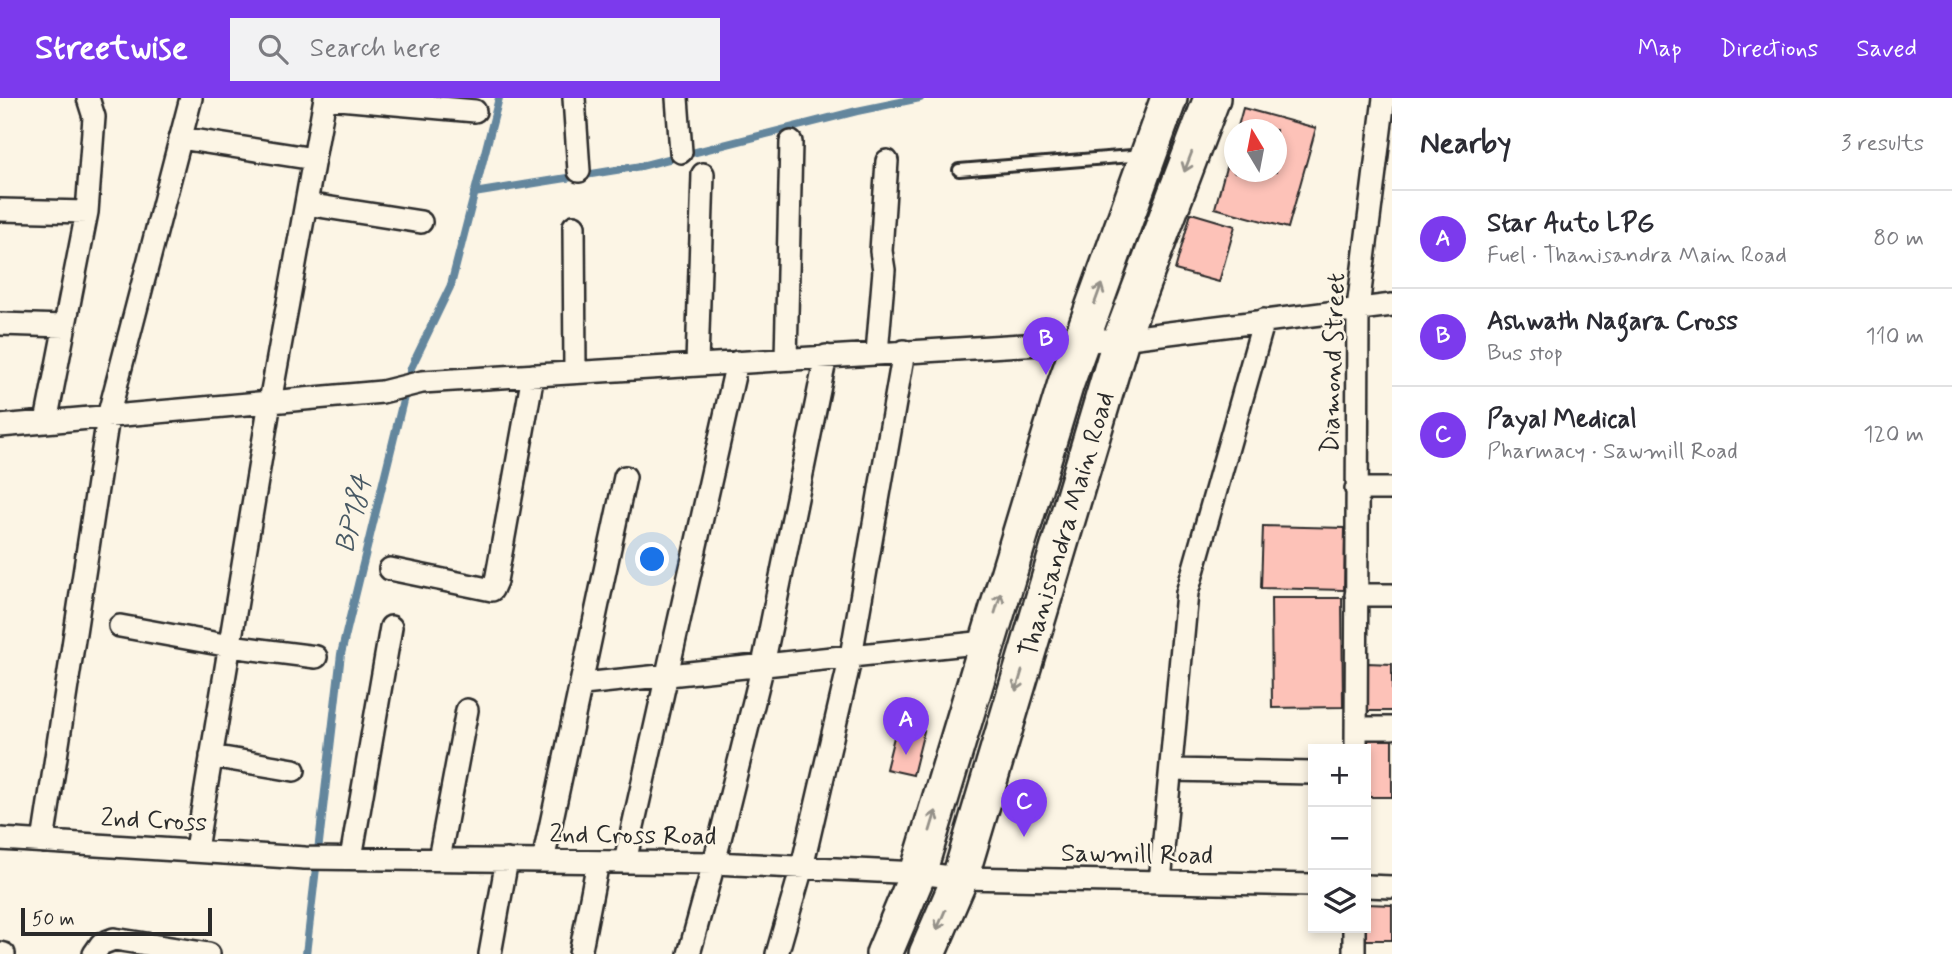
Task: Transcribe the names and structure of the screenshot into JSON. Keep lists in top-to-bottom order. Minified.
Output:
{"streets":{"main road":["Thanisandra Main Road"],"street":["Diamond Street","2nd Cross","2nd Cross Road","Sawmill Road"]},"crossings":[["Thanisandra Main Road","2nd Cross Road"],["Thanisandra Main Road","Sawmill Road"],["2nd Cross","2nd Cross Road"],["2nd Cross Road","Sawmill Road"]],"water":["BP184"],"scale_bar":"50 m","north":"top","page":{"header":"Streetwise","search":"Search here","nav":["Map","Directions","Saved"],"heading":["Nearby","3 results"],"list":[{"mark":"A","name":"Star Auto LPG","note":"Fuel · Thanisandra Main Road","value":"80 m"},{"mark":"B","name":"Ashwath Nagara Cross","note":"Bus stop","value":"110 m"},{"mark":"C","name":"Payal Medical","note":"Pharmacy · Sawmill Road","value":"120 m"}],"pins":["B","A","C"],"map_buttons":["+","−"],"scale":"50 m"}}
